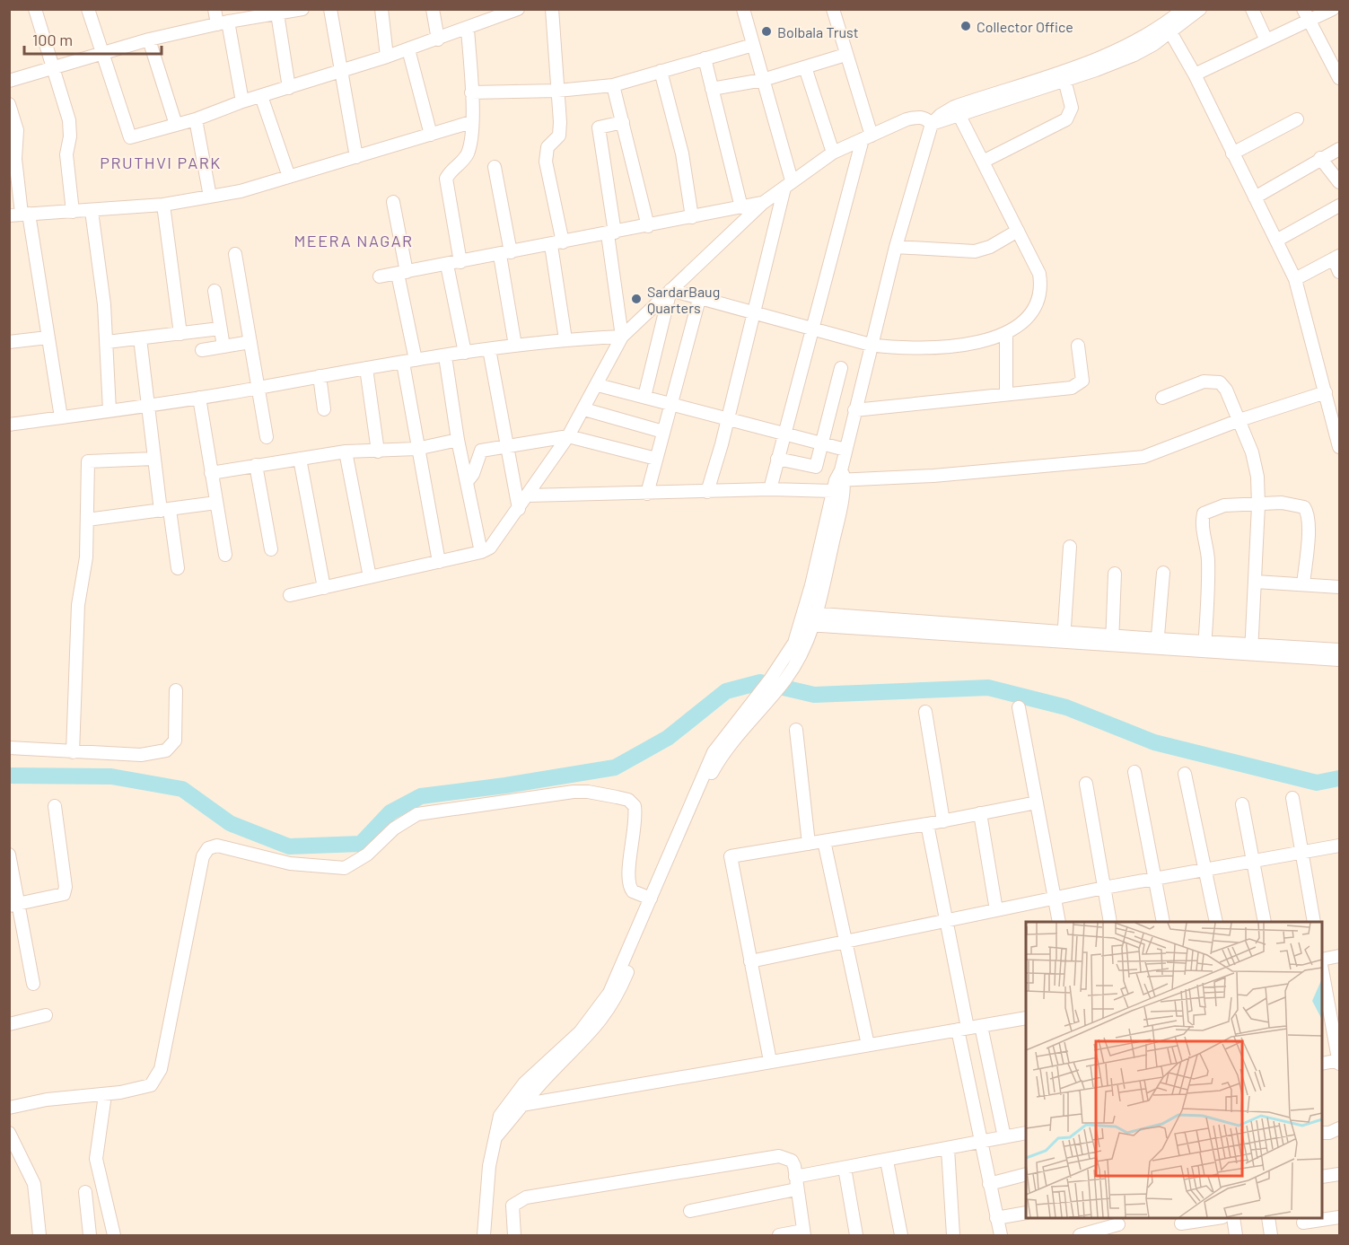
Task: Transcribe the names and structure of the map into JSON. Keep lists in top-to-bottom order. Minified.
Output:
{"districts":["PRUTHVI PARK","MEERA NAGAR"],"places":["Collector Office","Bolbala Trust","SardarBaug Quarters"],"scale_bar":"100 m"}
